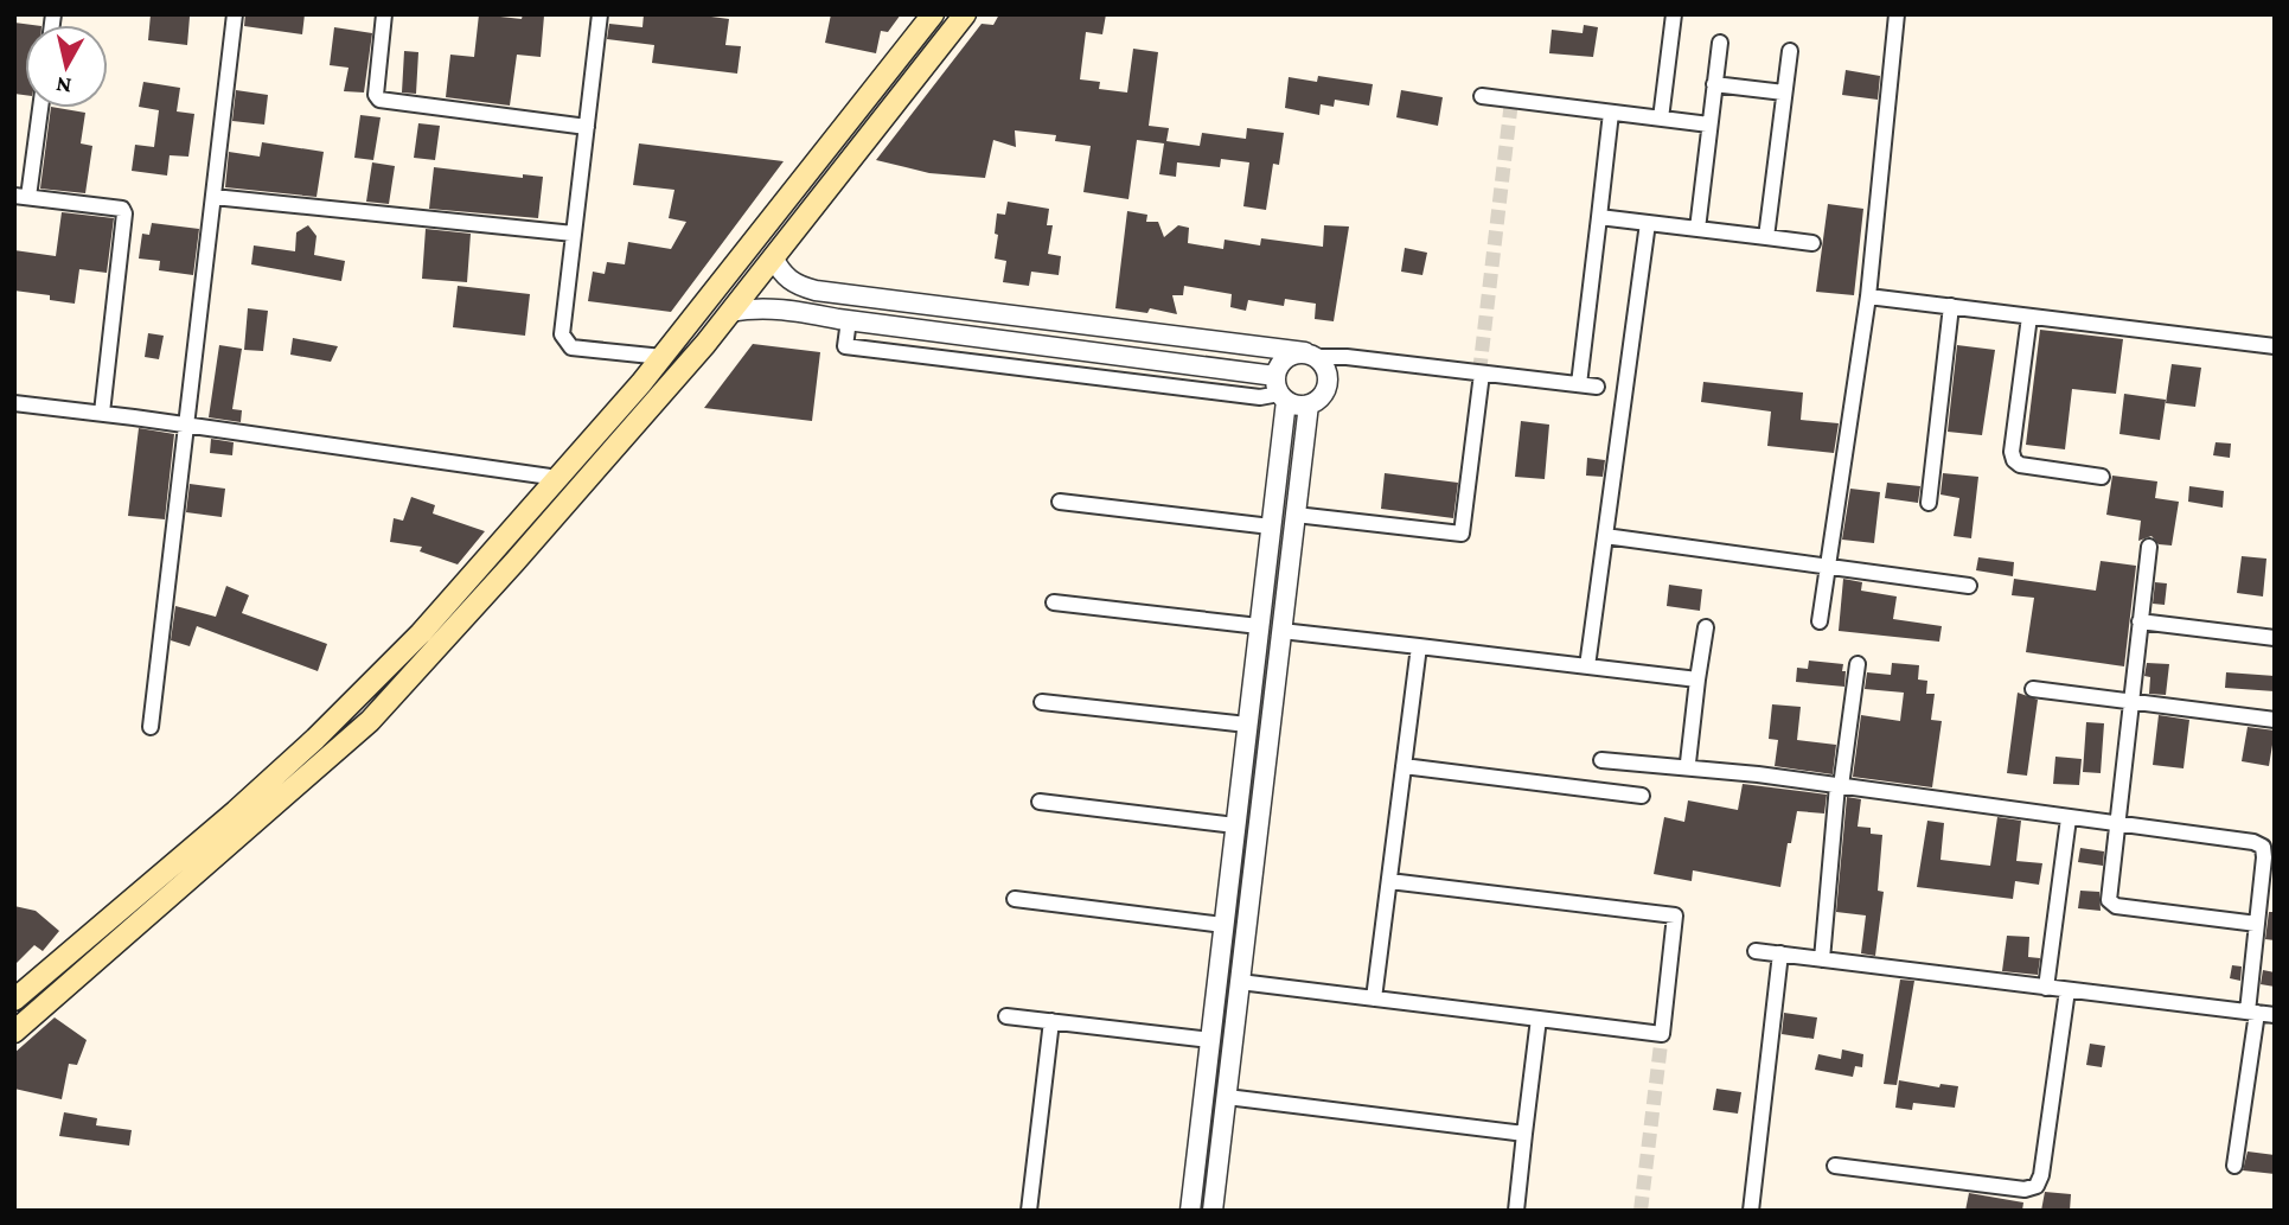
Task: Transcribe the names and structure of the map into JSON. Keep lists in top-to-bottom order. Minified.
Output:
{"north":"bottom"}
